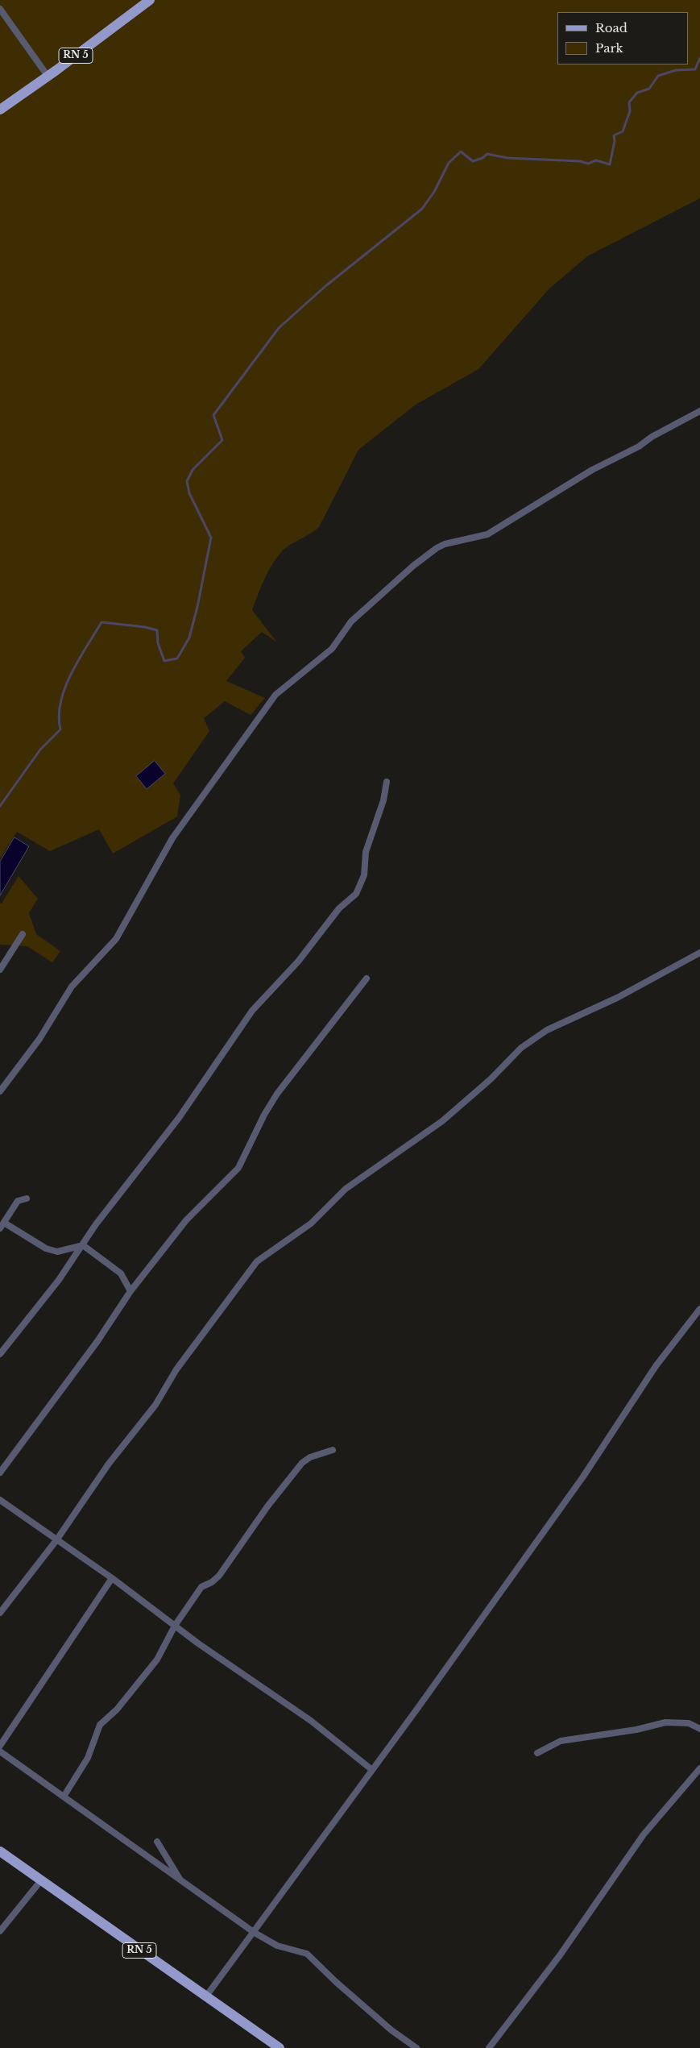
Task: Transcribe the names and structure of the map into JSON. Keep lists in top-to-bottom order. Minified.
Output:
{"streets":{"main road":["RN 5"]},"legend":["Road","Park"]}
